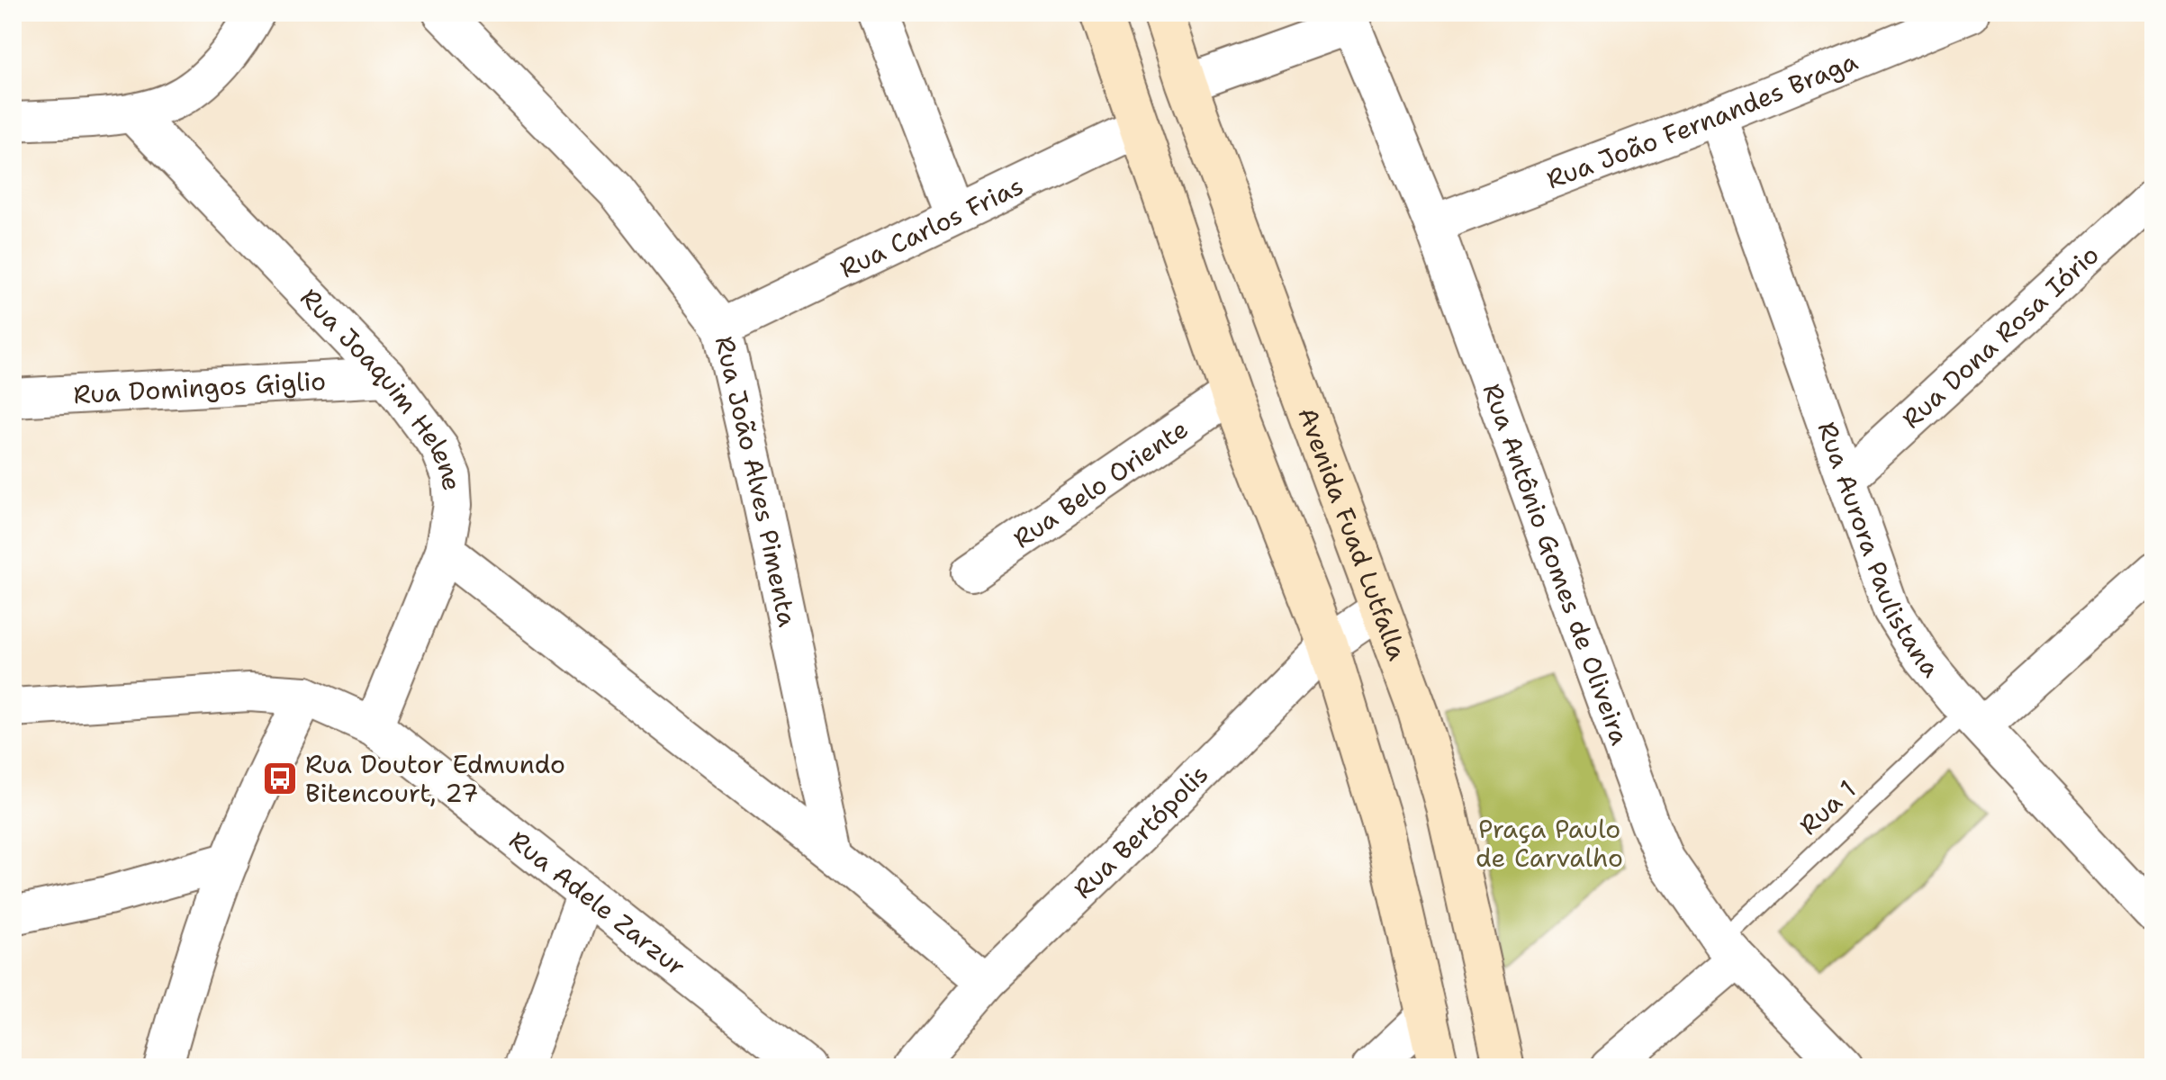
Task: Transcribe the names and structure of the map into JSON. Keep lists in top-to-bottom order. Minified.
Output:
{"streets":{"main road":["Avenida Fuad Lutfalla"],"street":["Rua João Fernandes Braga","Rua Carlos Frias","Rua Dona Rosa Iório","Rua Domingos Giglio","Rua Joaquim Helene","Rua João Alves Pimenta","Rua Belo Oriente","Rua Aurora Paulistana","Rua Antônio Gomes de Oliveira","Rua Bertópolis","Rua Adele Zarzur"],"lane":["Rua 1"]},"crossings":[["Rua João Fernandes Braga","Rua Aurora Paulistana"],["Rua João Fernandes Braga","Rua Antônio Gomes de Oliveira"],["Rua Carlos Frias","Rua João Alves Pimenta"],["Rua Dona Rosa Iório","Rua Aurora Paulistana"],["Rua Domingos Giglio","Rua Joaquim Helene"],["Rua Joaquim Helene","Rua Adele Zarzur"],["Avenida Fuad Lutfalla","Rua Bertópolis"],["Rua Aurora Paulistana","Rua 1"],["Rua Antônio Gomes de Oliveira","Rua 1"]],"parks":["Praça Paulo de Carvalho"],"places":{"bus stop":["Rua Doutor Edmundo Bitencourt, 27"]}}
